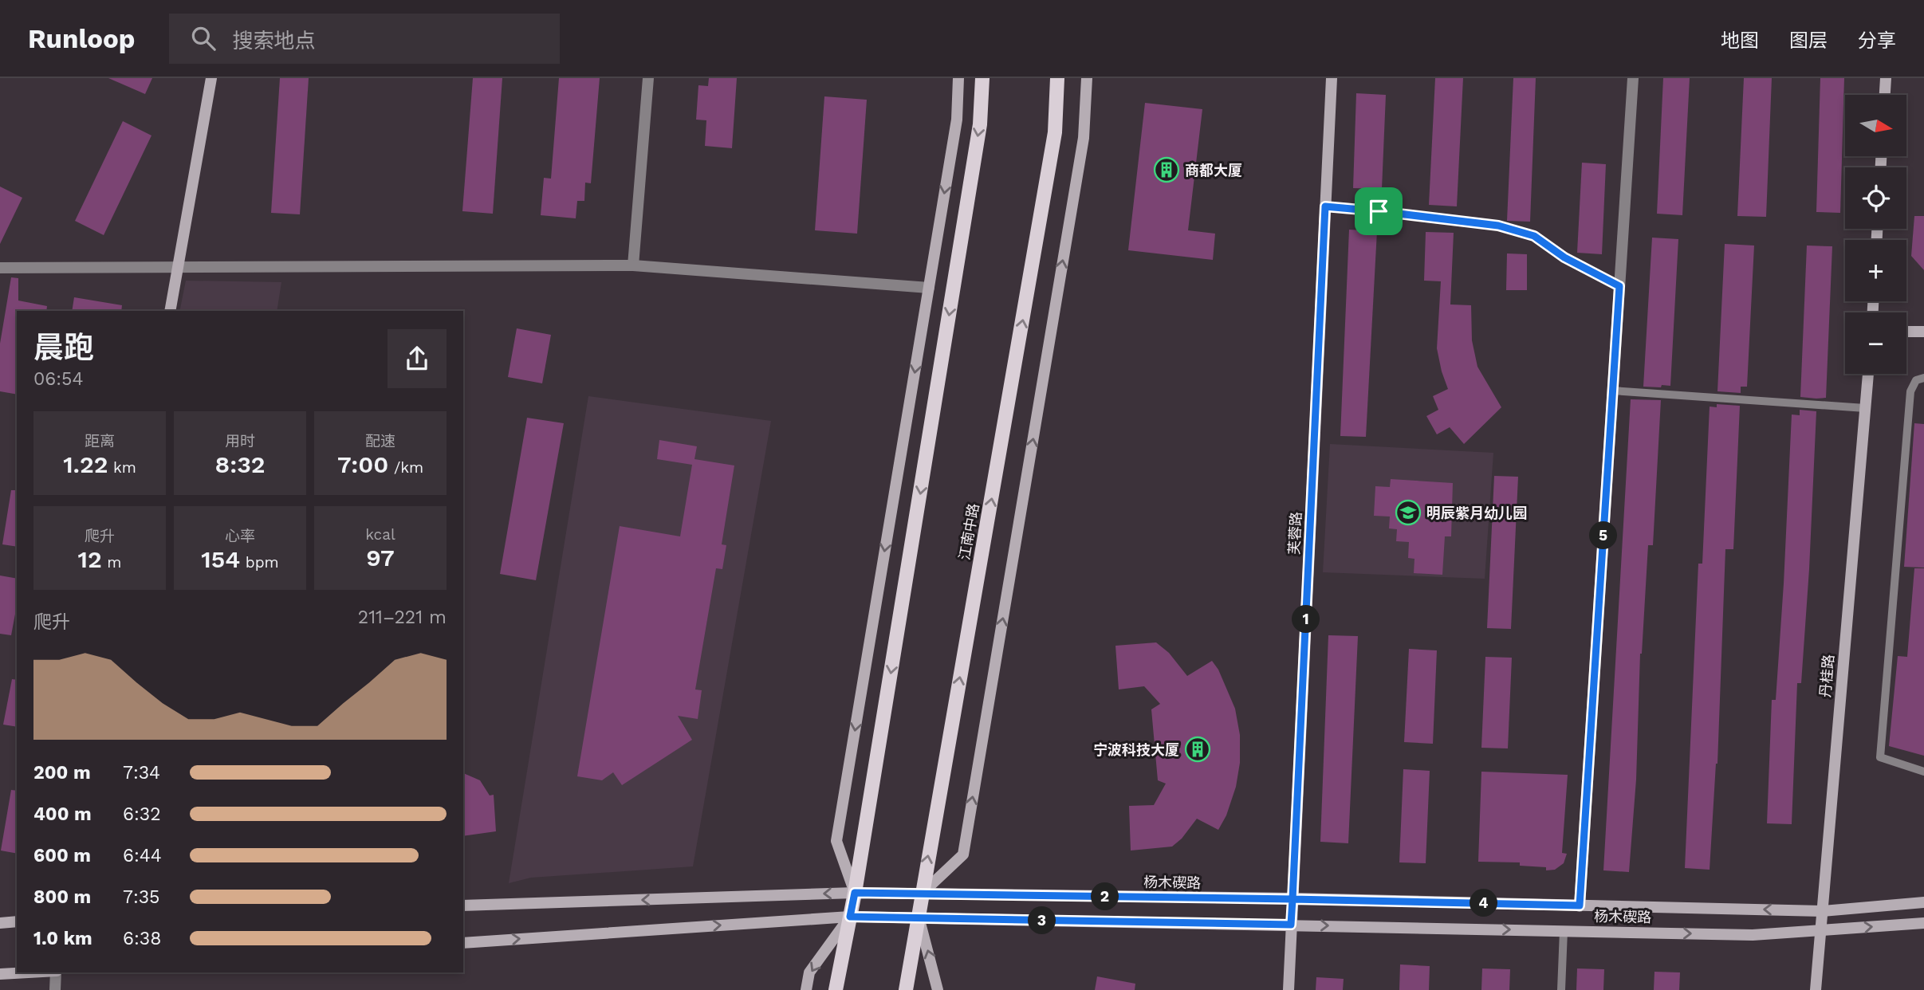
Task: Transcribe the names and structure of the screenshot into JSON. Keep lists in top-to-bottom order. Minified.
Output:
{"streets":{"main road":["江南中路"],"street":["芙蓉路","丹桂路","杨木碶路"]},"crossings":[["江南中路","杨木碶路"],["芙蓉路","杨木碶路"],["丹桂路","杨木碶路"]],"places":{"building":["商都大厦","宁波科技大厦"],"school or university":["明辰紫月幼儿园"]},"north":"right","page":{"header":"Runloop","search":"搜索地点","nav":["地图","图层","分享"],"map_buttons":["+","−"],"heading":["晨跑","06:54"],"stats":[["距离","1.22 km"],["用时","8:32"],["配速","7:00 /km"],["爬升","12 m"],["心率","154 bpm"],["kcal","97"]],"pins":["5","1","2","4","3"],"chart":["爬升","211–221 m"],"list":[{"name":"200 m","note":"7:34"},{"name":"400 m","note":"6:32"},{"name":"600 m","note":"6:44"},{"name":"800 m","note":"7:35"},{"name":"1.0 km","note":"6:38"}]}}
